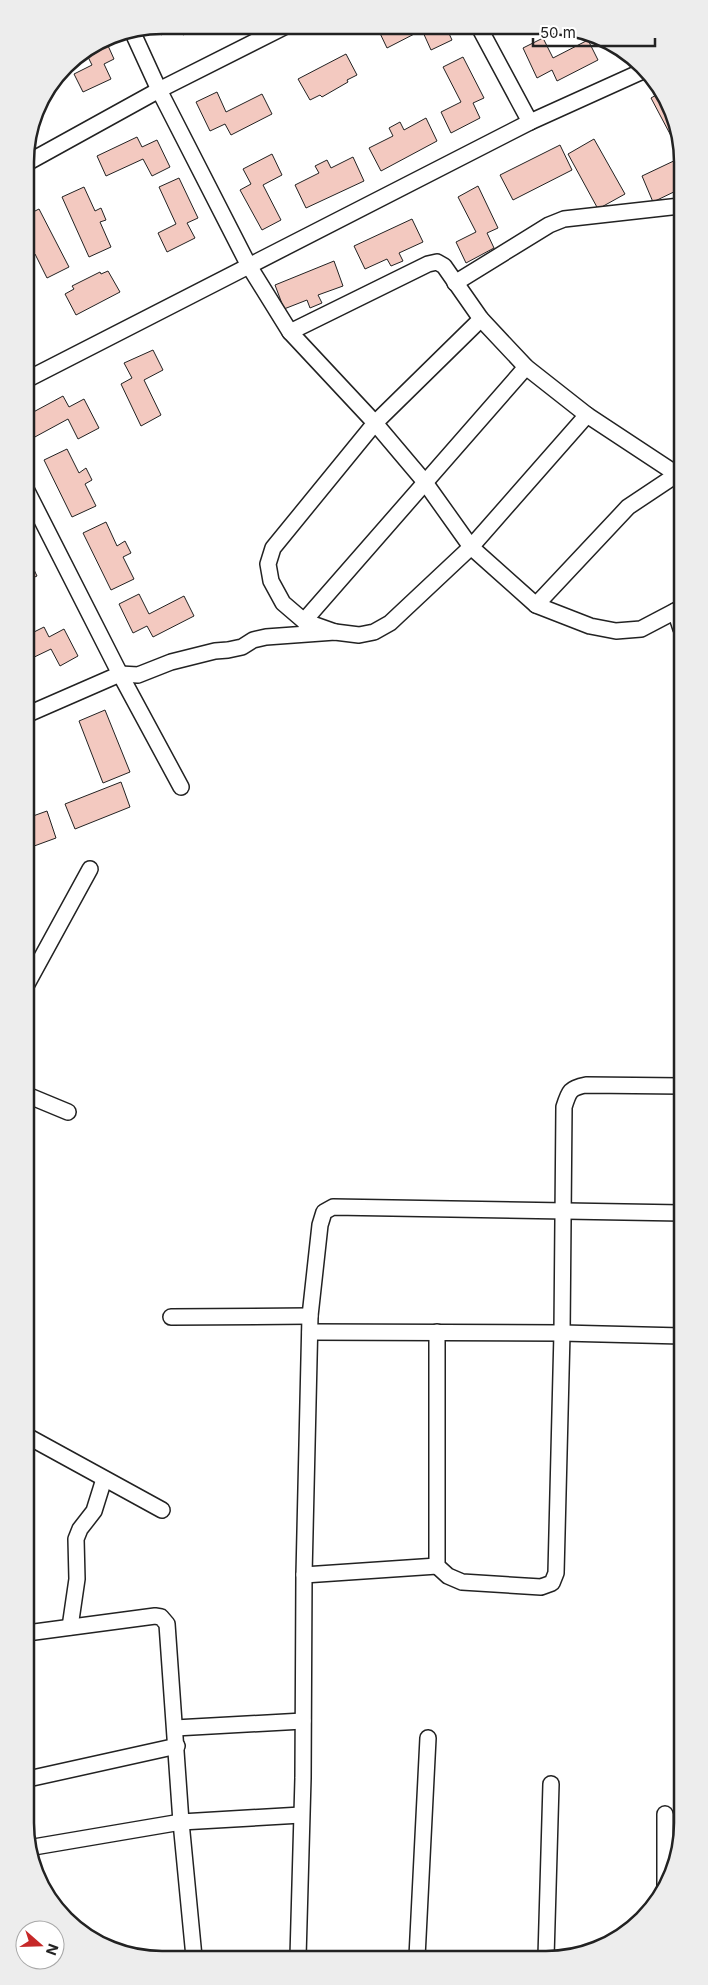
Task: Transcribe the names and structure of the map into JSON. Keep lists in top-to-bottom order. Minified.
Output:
{"scale_bar":"50 m","north":"right"}
